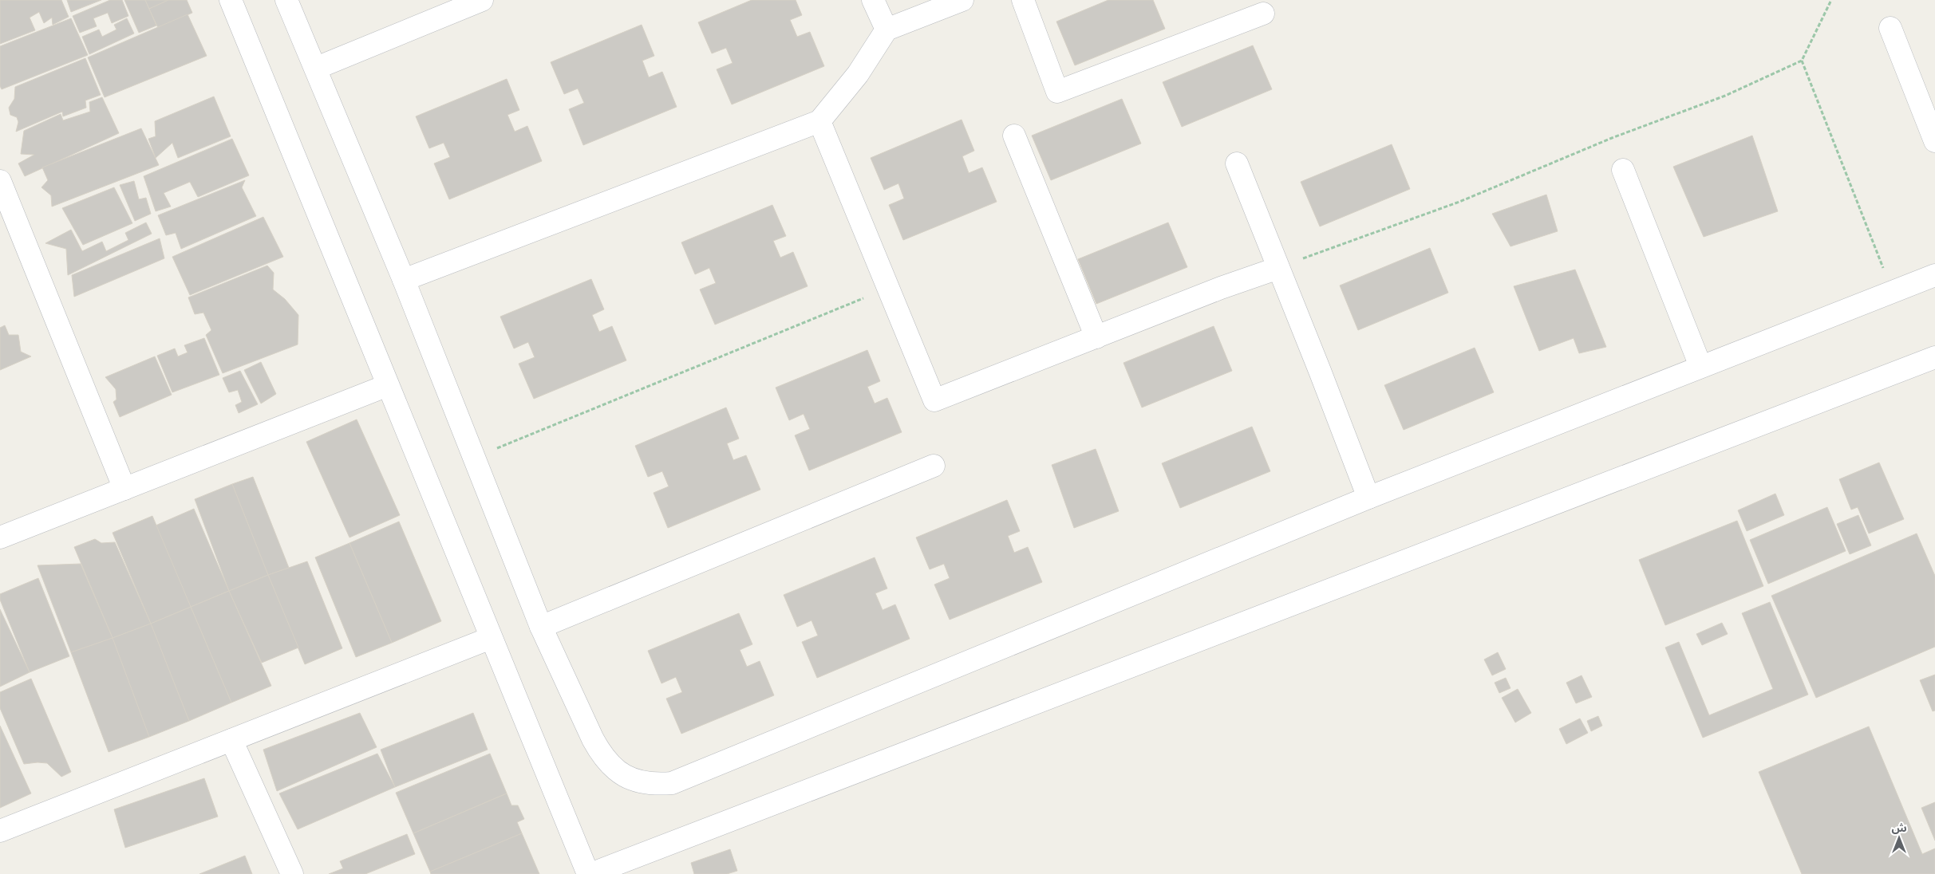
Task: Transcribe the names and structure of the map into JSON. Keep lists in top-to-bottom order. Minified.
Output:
{"north":"top"}
